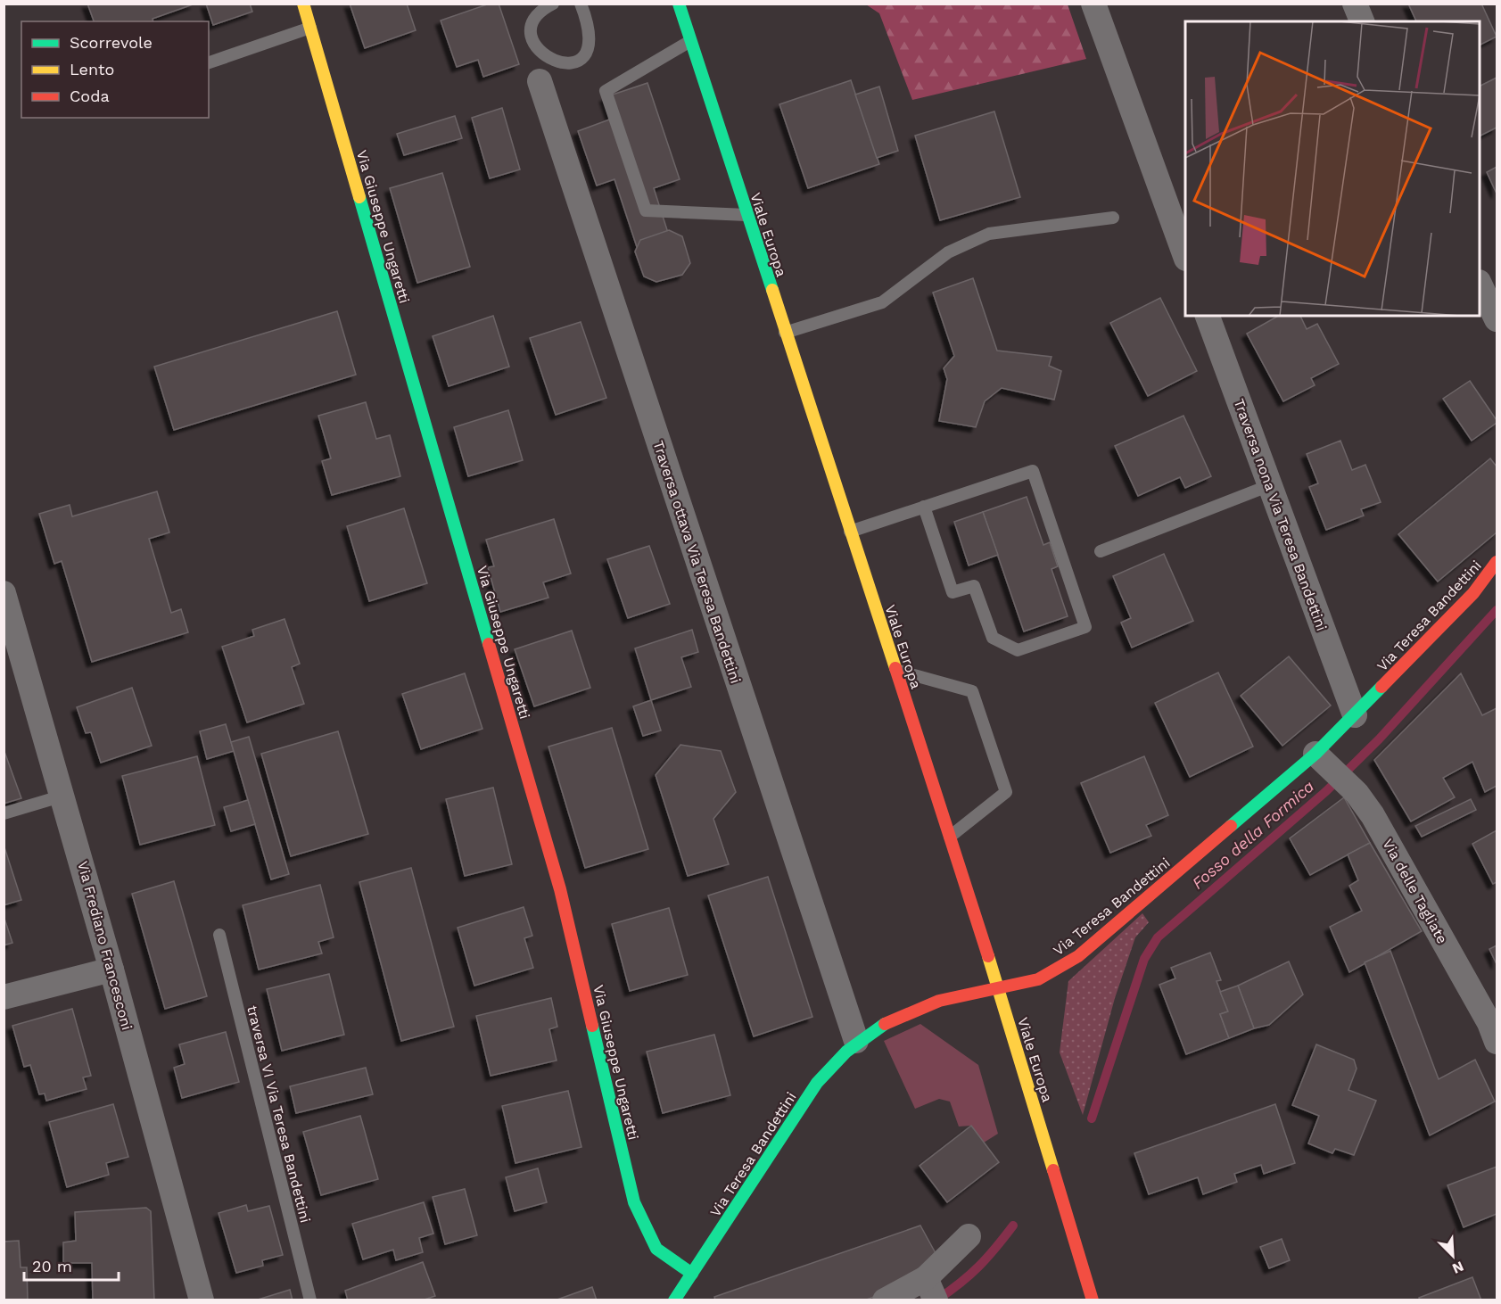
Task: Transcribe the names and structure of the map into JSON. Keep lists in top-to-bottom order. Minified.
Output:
{"streets":{"street":["Via Giuseppe Ungaretti","Viale Europa","Traversa nona Via Teresa Bandettini","Traversa ottava Via Teresa Bandettini","Via Teresa Bandettini","Via delle Tagliate","Via Frediano Francesconi"],"lane":["traversa VI Via Teresa Bandettini"]},"crossings":[["Via Giuseppe Ungaretti","Via Teresa Bandettini"],["Viale Europa","Via Teresa Bandettini"],["Traversa nona Via Teresa Bandettini","Via Teresa Bandettini"],["Traversa ottava Via Teresa Bandettini","Via Teresa Bandettini"],["Via Teresa Bandettini","Via delle Tagliate"]],"water":["Fosso della Formica"],"legend":["Scorrevole","Lento","Coda"],"scale_bar":"20 m","north":"bottom right"}
